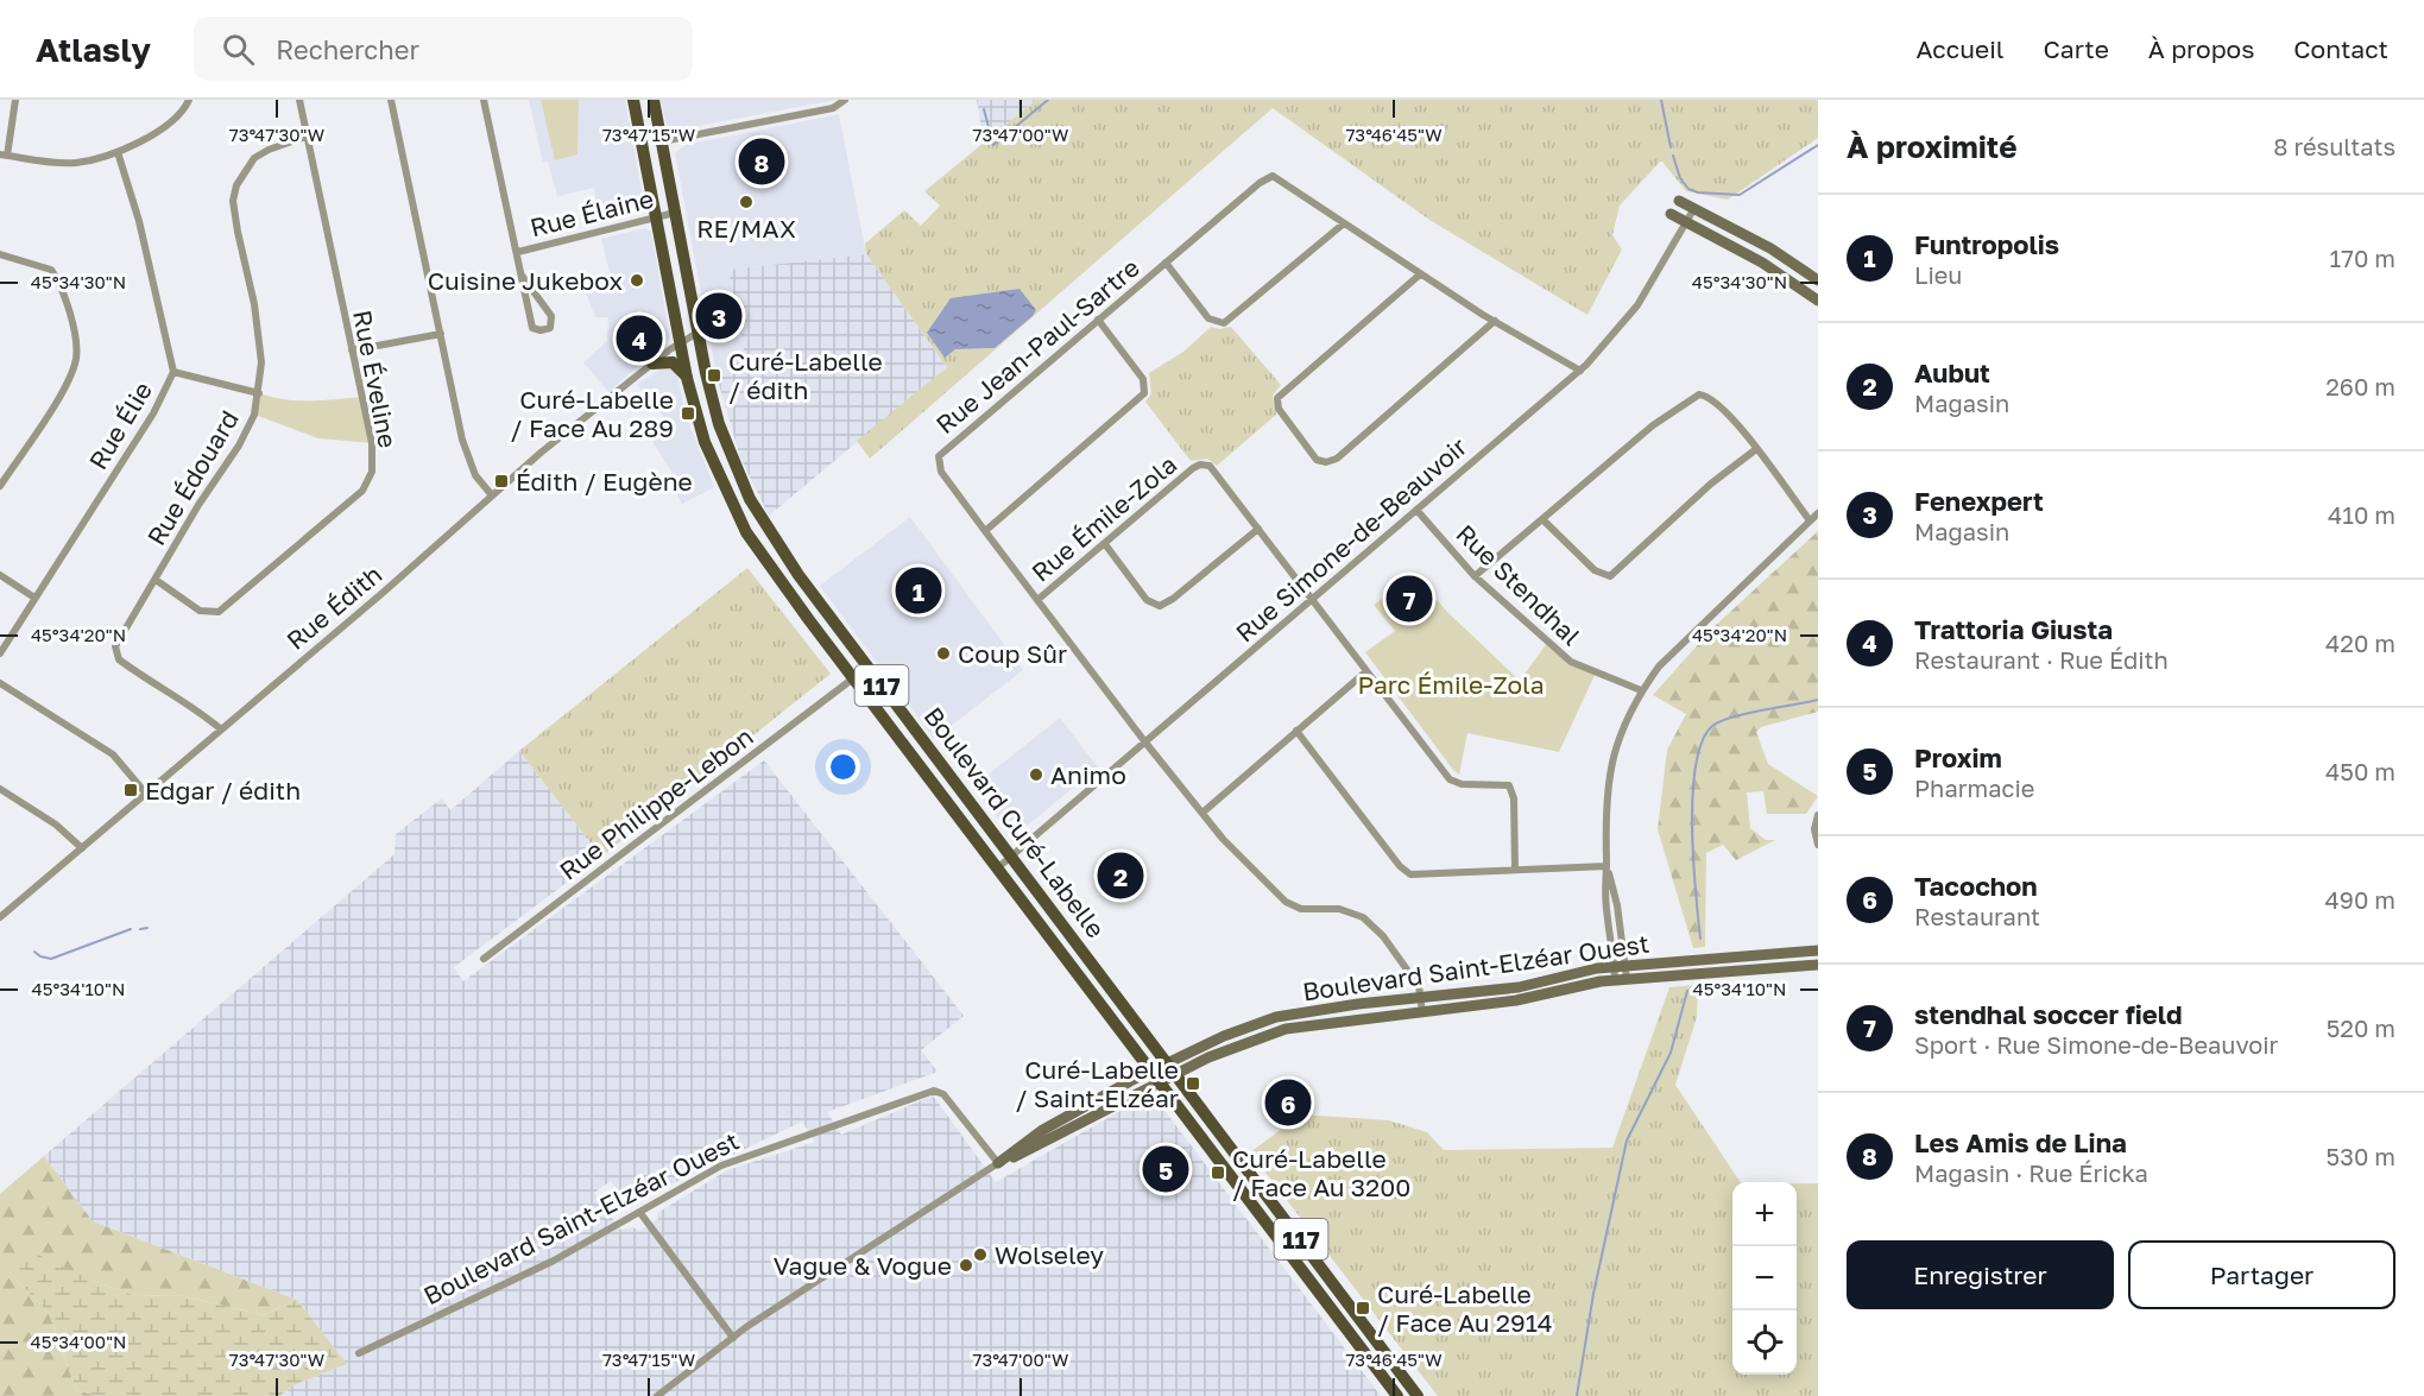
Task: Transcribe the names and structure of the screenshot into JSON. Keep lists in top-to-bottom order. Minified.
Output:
{"streets":{"main road":["117","Boulevard Curé-Labelle"],"street":["Rue Élaine","Rue Jean-Paul-Sartre","Rue Éveline","Rue Élie","Rue Édouard","Rue Émile-Zola","Rue Simone-de-Beauvoir","Rue Stendhal","Rue Édith","Rue Philippe-Lebon","Boulevard Saint-Elzéar Ouest"]},"crossings":[["Rue Élaine","Boulevard Curé-Labelle"],["Rue Jean-Paul-Sartre","Rue Émile-Zola"],["Rue Jean-Paul-Sartre","Rue Simone-de-Beauvoir"],["Rue Jean-Paul-Sartre","Boulevard Saint-Elzéar Ouest"],["Rue Éveline","Rue Édouard"],["Rue Édouard","Rue Édith"],["Rue Émile-Zola","Rue Simone-de-Beauvoir"],["Rue Simone-de-Beauvoir","Rue Stendhal"],["Rue Simone-de-Beauvoir","Boulevard Curé-Labelle"],["Rue Édith","Boulevard Curé-Labelle"],["Rue Philippe-Lebon","Boulevard Curé-Labelle"],["Boulevard Curé-Labelle","Boulevard Saint-Elzéar Ouest"]],"parks":["Parc Émile-Zola"],"places":{"other":["RE/MAX","Cuisine Jukebox","Coup Sûr","Animo","Wolseley","Vague & Vogue"],"transit":["Curé-Labelle / édith","Curé-Labelle / Face Au 289","Édith / Eugène","Edgar / édith","Curé-Labelle / Saint-Elzéar","Curé-Labelle / Face Au 3200","Curé-Labelle / Face Au 2914"]},"page":{"header":"Atlasly","search":"Rechercher","nav":["Accueil","Carte","À propos","Contact"],"heading":["À proximité","8 résultats"],"pins":["8","3","4","1","7","2","6","5"],"list":[{"mark":"1","name":"Funtropolis","note":"Lieu","value":"170 m"},{"mark":"2","name":"Aubut","note":"Magasin","value":"260 m"},{"mark":"3","name":"Fenexpert","note":"Magasin","value":"410 m"},{"mark":"4","name":"Trattoria Giusta","note":"Restaurant · Rue Édith","value":"420 m"},{"mark":"5","name":"Proxim","note":"Pharmacie","value":"450 m"},{"mark":"6","name":"Tacochon","note":"Restaurant","value":"490 m"},{"mark":"7","name":"stendhal soccer field","note":"Sport · Rue Simone-de-Beauvoir","value":"520 m"},{"mark":"8","name":"Les Amis de Lina","note":"Magasin · Rue Éricka","value":"530 m"}],"map_buttons":["+","−"],"buttons":["Enregistrer","Partager"]},"coordinates":["73°47'30\"W","73°47'15\"W","73°47'00\"W","73°46'45\"W","45°34'30\"N","45°34'20\"N","45°34'10\"N","45°34'00\"N"]}
